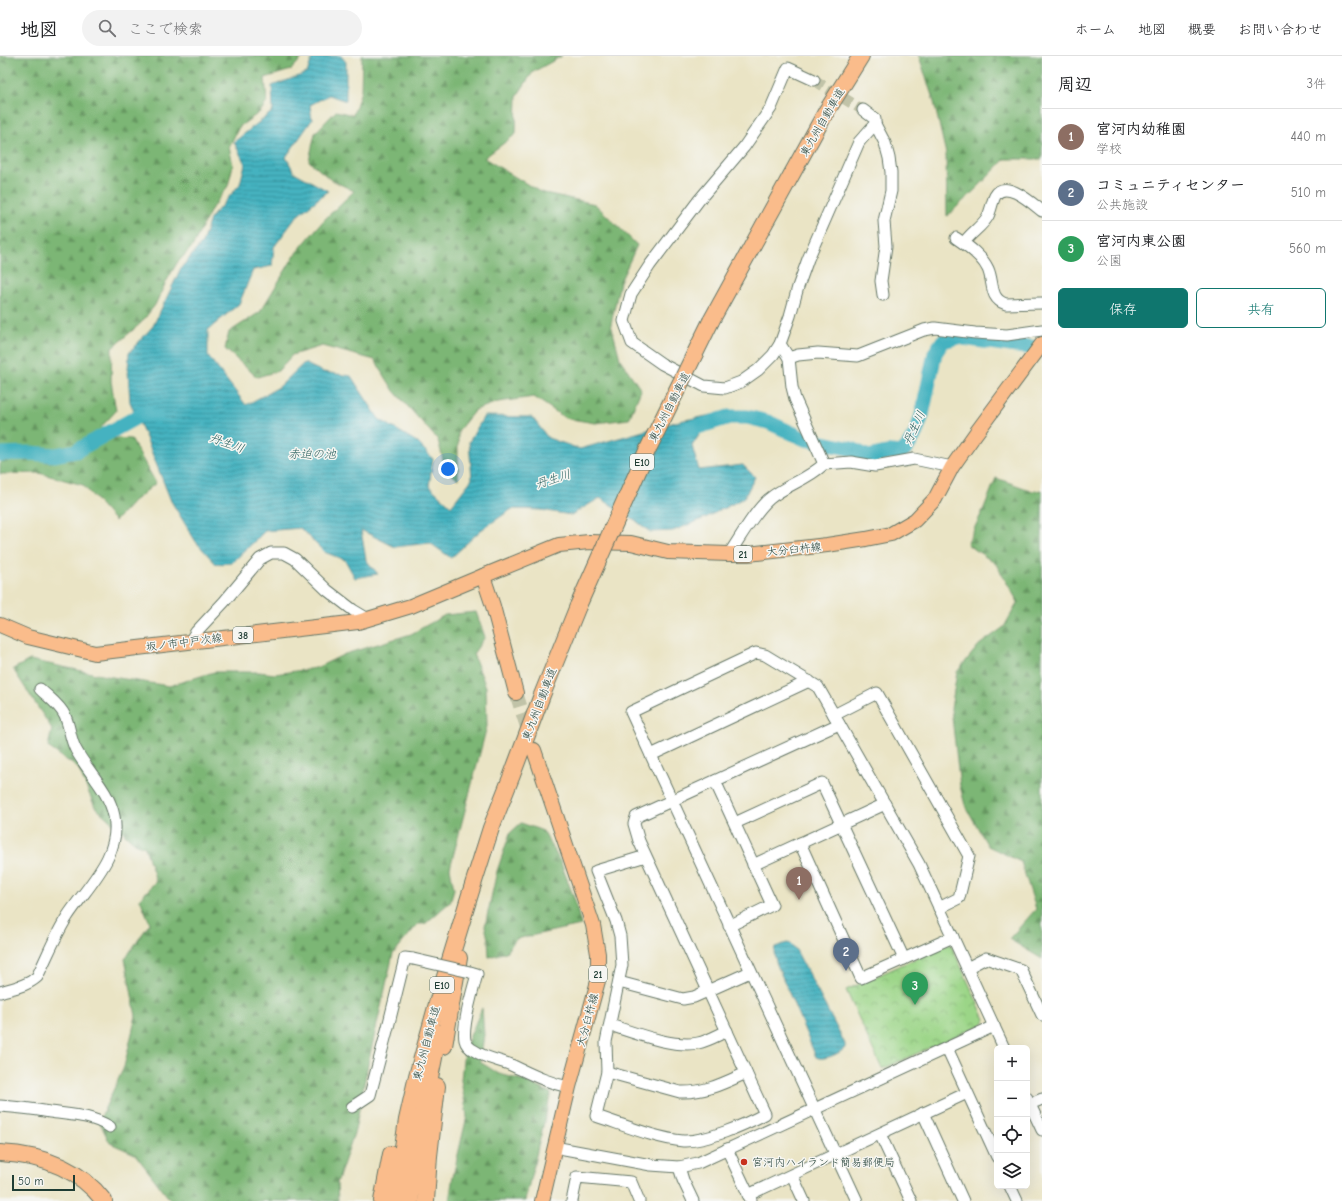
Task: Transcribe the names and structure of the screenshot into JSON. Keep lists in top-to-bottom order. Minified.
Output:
{"streets":{"highway":["東九州自動車道","E10"],"main road":["大分臼杵線","21","38","坂ノ市中戸次線"]},"crossings":[["大分臼杵線","坂ノ市中戸次線"]],"water":["丹生川","赤迫の池"],"places":["宮河内ハイランド簡易郵便局"],"scale_bar":"50 m","page":{"header":"地図","search":"ここで検索","nav":["ホーム","地図","概要","お問い合わせ"],"heading":["周辺","3件"],"list":[{"mark":"1","name":"宮河内幼稚園","note":"学校","value":"440 m"},{"mark":"2","name":"コミュニティセンター","note":"公共施設","value":"510 m"},{"mark":"3","name":"宮河内東公園","note":"公園","value":"560 m"}],"buttons":["保存","共有"],"pins":["1","2","3"],"map_buttons":["+","−"],"scale":"50 m"}}
